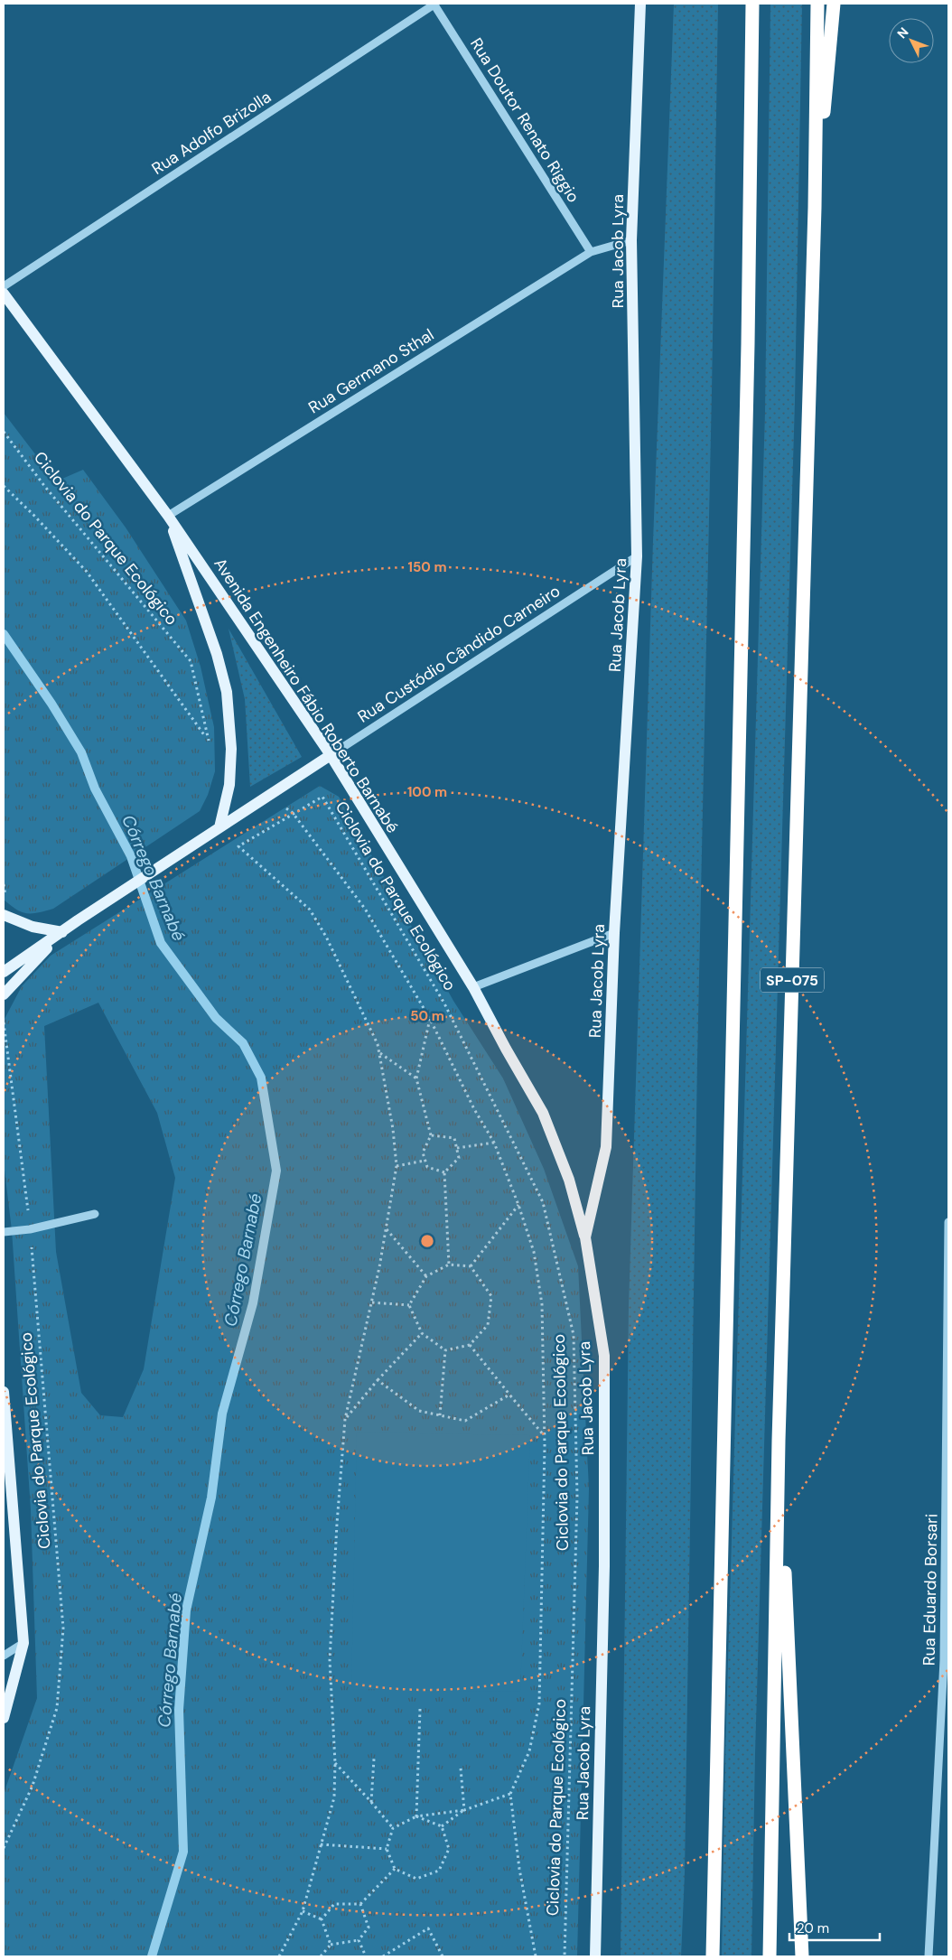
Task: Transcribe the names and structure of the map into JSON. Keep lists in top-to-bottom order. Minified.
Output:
{"streets":{"highway":["SP-075"],"main road":["Rua Jacob Lyra","Rua Custódio Cândido Carneiro","Avenida Engenheiro Fábio Roberto Barnabé"],"street":["Rua Doutor Renato Riggio","Rua Adolfo Brizolla","Rua Germano Sthal","Rua Eduardo Borsari"],"path":["Ciclovia do Parque Ecológico"]},"crossings":[["Rua Doutor Renato Riggio","Rua Adolfo Brizolla"],["Rua Doutor Renato Riggio","Rua Germano Sthal"],["Rua Jacob Lyra","Rua Germano Sthal"],["Rua Jacob Lyra","Rua Custódio Cândido Carneiro"],["Rua Jacob Lyra","Avenida Engenheiro Fábio Roberto Barnabé"],["Rua Germano Sthal","Avenida Engenheiro Fábio Roberto Barnabé"],["Rua Custódio Cândido Carneiro","Avenida Engenheiro Fábio Roberto Barnabé"]],"water":["Córrego Barnabé"],"scale_bar":"20 m","north":"top left","rings":["150 m","100 m","50 m"]}
